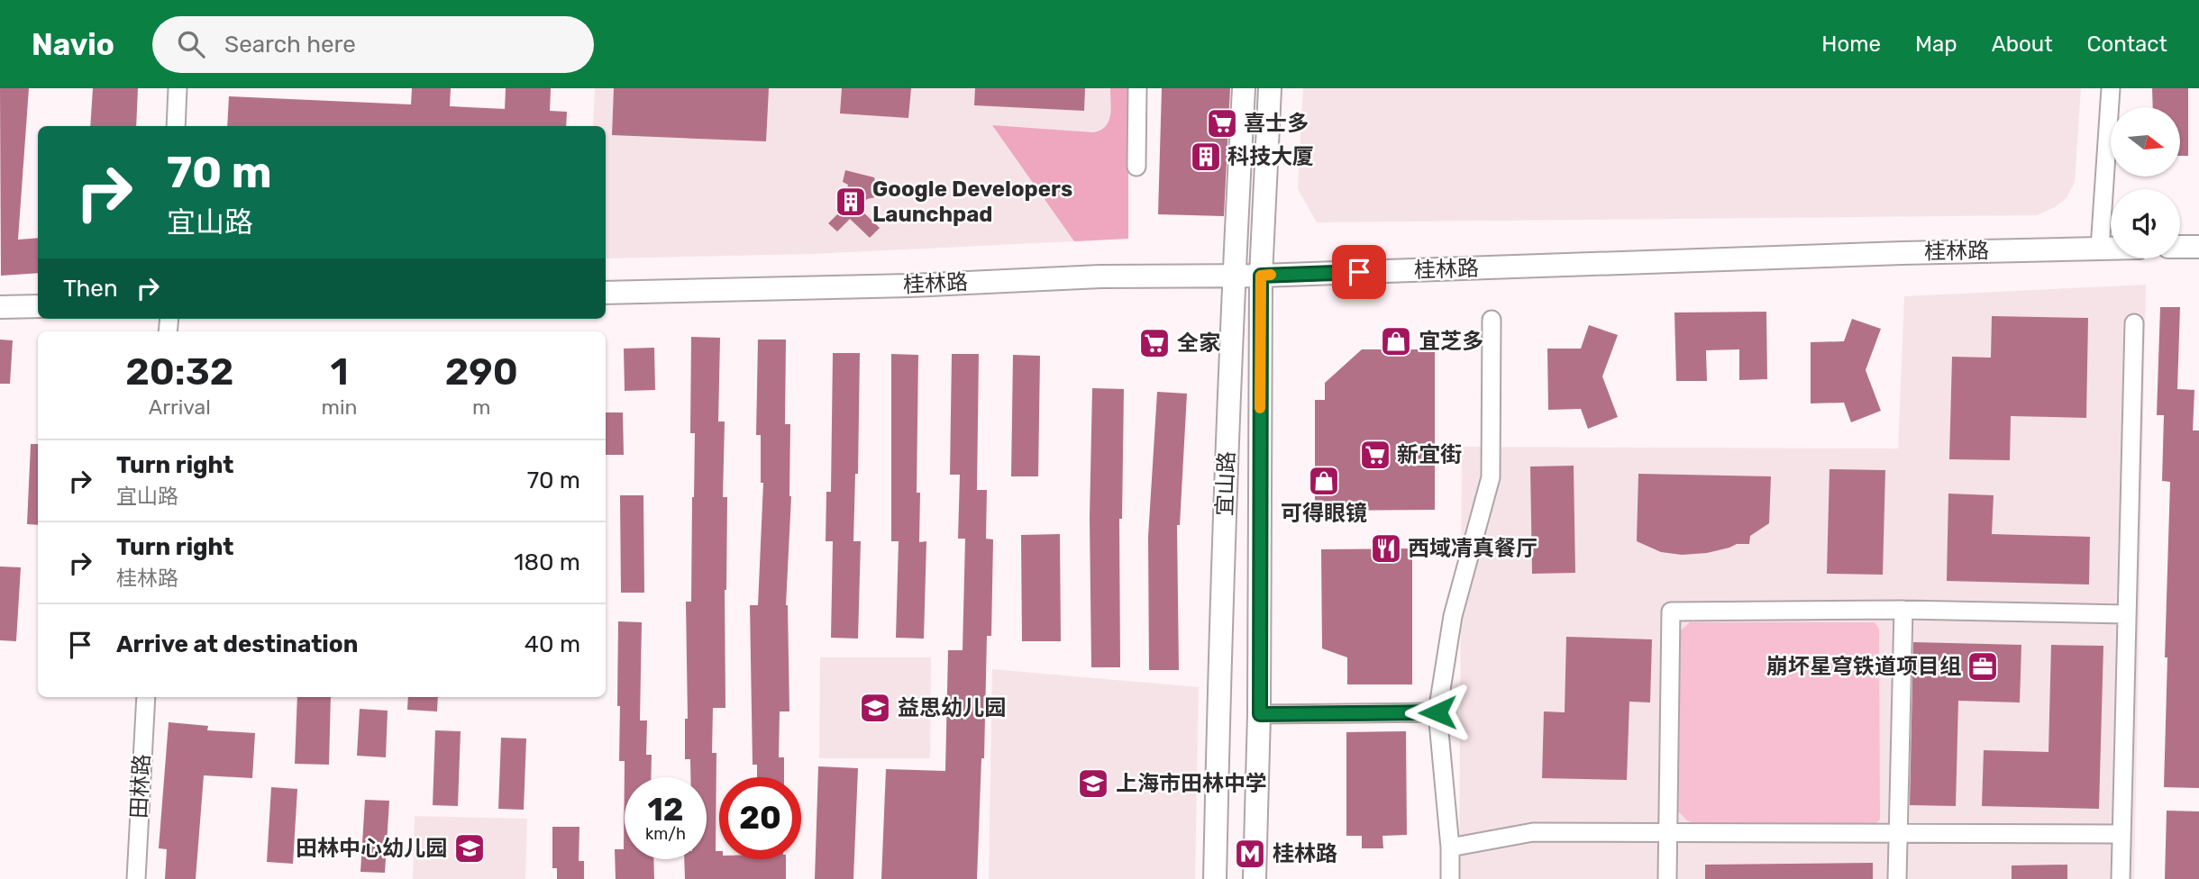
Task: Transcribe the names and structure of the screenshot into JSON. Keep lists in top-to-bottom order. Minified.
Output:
{"streets":{"main road":["桂林路","宜山路"],"street":["田林路"]},"crossings":[["桂林路","宜山路"]],"places":{"supermarket":["喜士多","全家","新宜街"],"building":["科技大厦","Google Developers Launchpad"],"shop":["宜芝多","可得眼镜"],"restaurant":["西域凊真餐厅"],"office":["崩坏星穹铁道项目组"],"school or university":["益思幼儿园","上海市田林中学","田林中心幼儿园"],"metro station":["桂林路"]},"north":"right","page":{"header":"Navio","search":"Search here","nav":["Home","Map","About","Contact"],"turn":["70 m","宜山路"],"then":"Then","eta":["20:32","Arrival","1","min","290","m"],"list":[{"name":"Turn right","note":"宜山路","value":"70 m"},{"name":"Turn right","note":"桂林路","value":"180 m"},{"name":"Arrive at destination","value":"40 m"}],"speed":"12 km/h","limit":"20"}}
